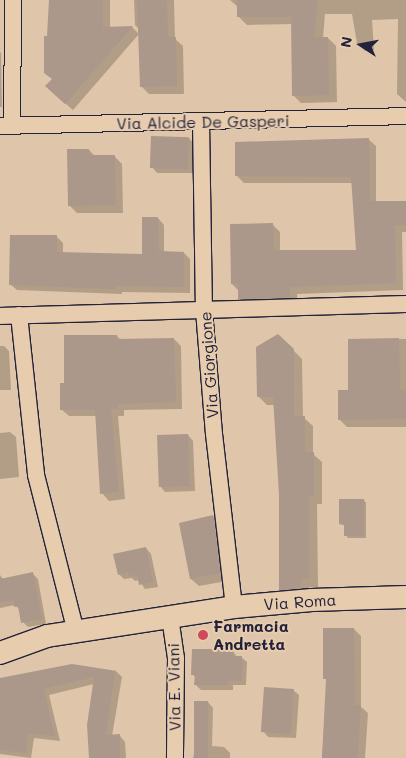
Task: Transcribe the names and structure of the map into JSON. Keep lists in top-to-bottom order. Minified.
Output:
{"streets":{"main road":["Via Roma"],"street":["Via Alcide De Gasperi","Via Giorgione","Via E. Viani"]},"crossings":[["Via Alcide De Gasperi","Via Giorgione"],["Via Giorgione","Via Roma"],["Via Roma","Via E. Viani"]],"places":["Farmacia Andretta"],"north":"left"}
